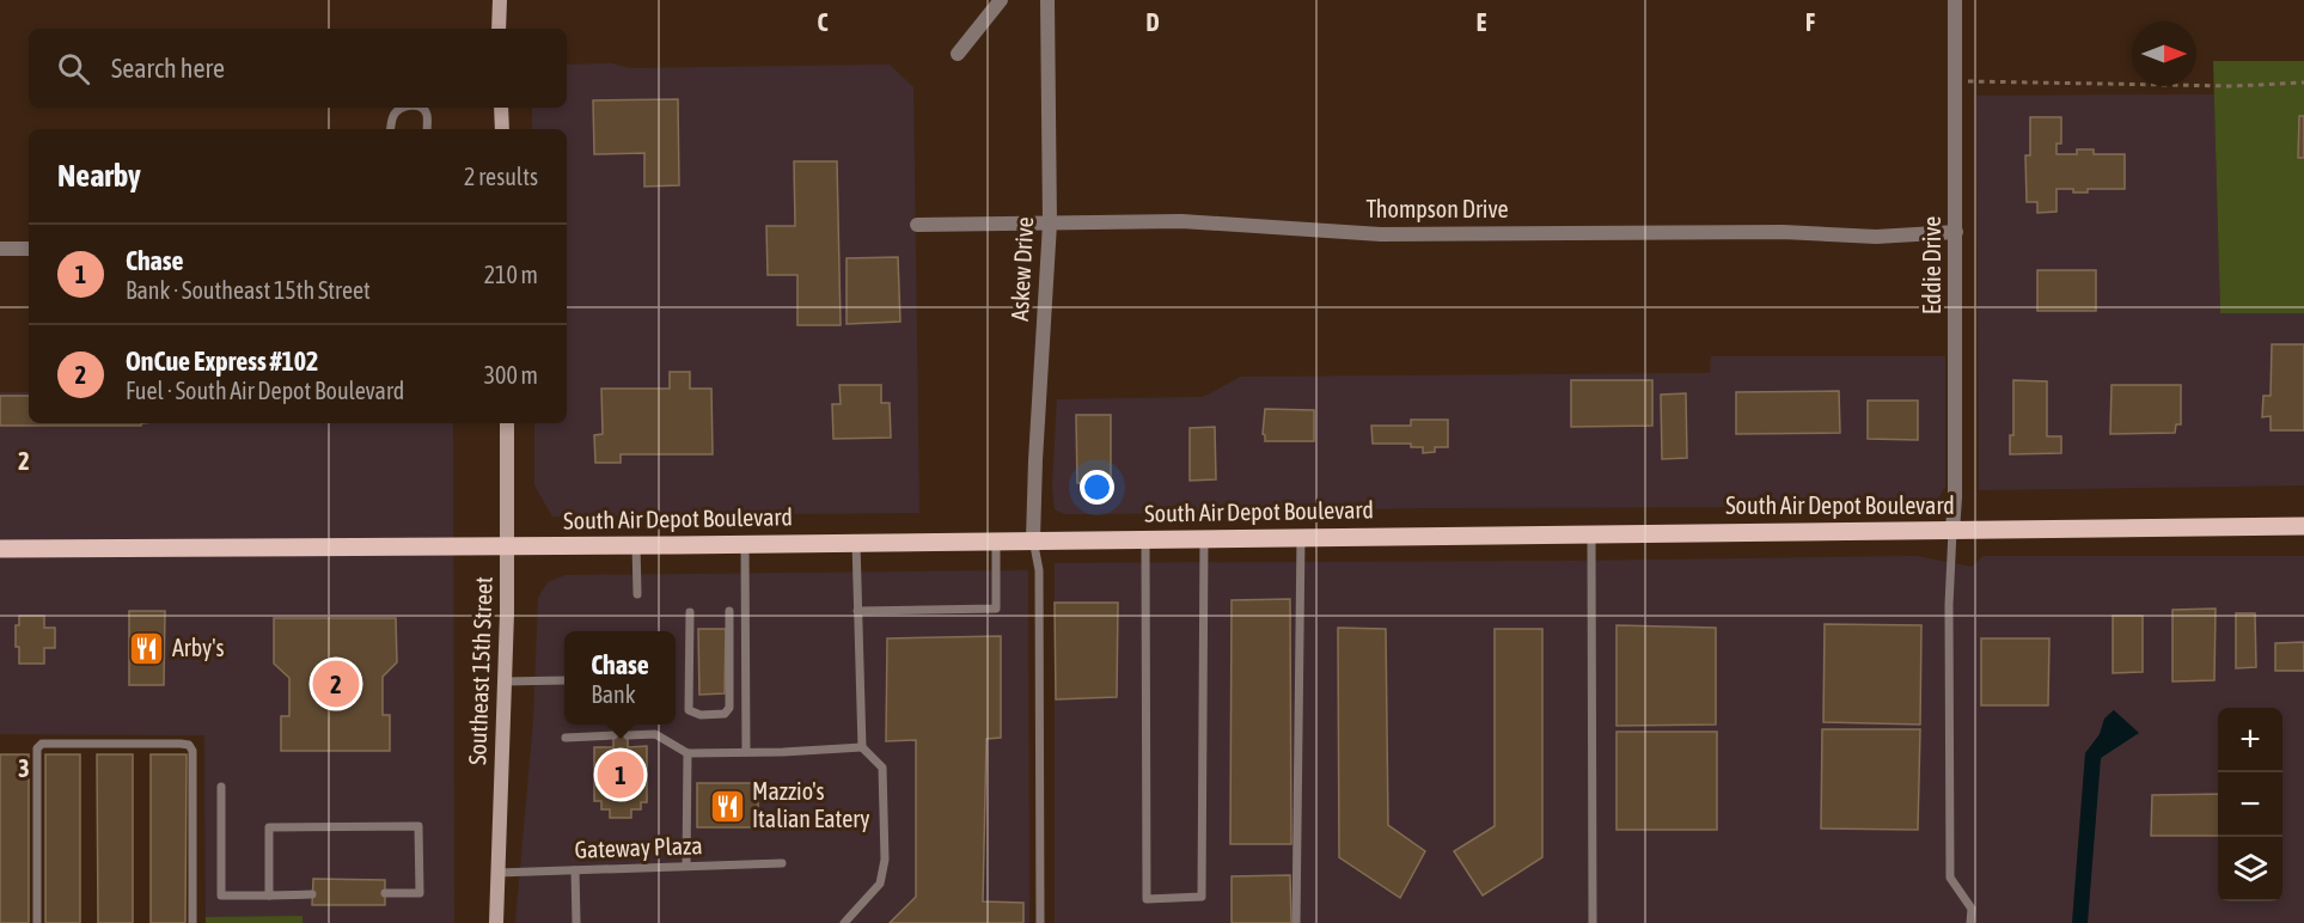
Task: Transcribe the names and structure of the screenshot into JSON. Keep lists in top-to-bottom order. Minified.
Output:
{"streets":{"main road":["South Air Depot Boulevard","Southeast 15th Street"],"street":["Thompson Drive","Eddie Drive","Askew Drive"],"lane":["Gateway Plaza"]},"crossings":[["Thompson Drive","Eddie Drive"],["Thompson Drive","Askew Drive"],["Eddie Drive","South Air Depot Boulevard"],["Askew Drive","South Air Depot Boulevard"],["South Air Depot Boulevard","Southeast 15th Street"],["Southeast 15th Street","Gateway Plaza"]],"places":{"restaurant":["Arby's","Mazzio's Italian Eatery"]},"north":"right","page":{"search":"Search here","heading":["Nearby","2 results"],"list":[{"mark":"1","name":"Chase","note":"Bank · Southeast 15th Street","value":"210 m"},{"mark":"2","name":"OnCue Express #102","note":"Fuel · South Air Depot Boulevard","value":"300 m"}],"popup":["Chase","Bank"],"pins":["2","1"],"map_buttons":["+","−"]},"grid":{"columns":["C","D","E","F"],"rows":["2","3"]}}
